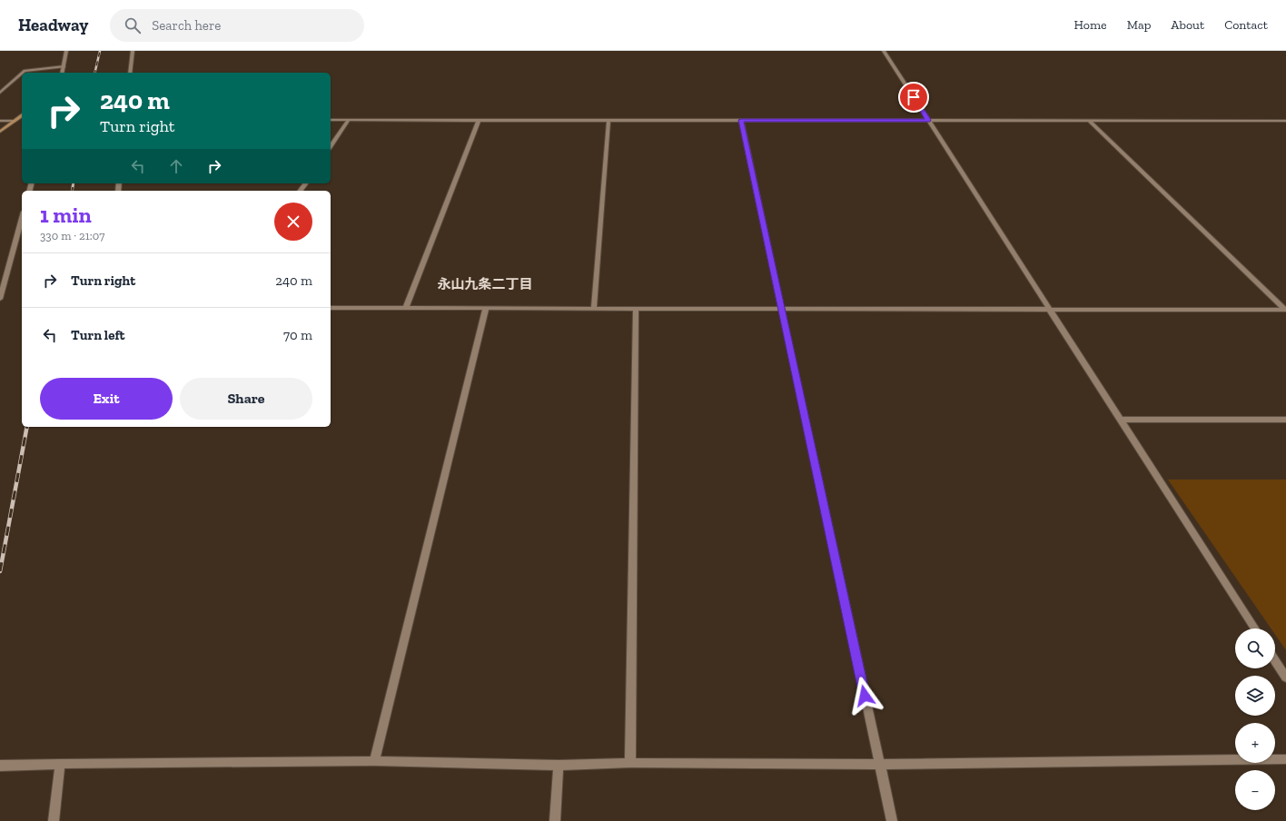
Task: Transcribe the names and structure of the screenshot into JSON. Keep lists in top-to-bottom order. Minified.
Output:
{"districts":["永山九条二丁目"],"page":{"header":"Headway","search":"Search here","nav":["Home","Map","About","Contact"],"turn":["240 m","Turn right"],"heading":["1 min","330 m · 21:07"],"list":[{"name":"Turn right","value":"240 m"},{"name":"Turn left","value":"70 m"}],"buttons":["Exit","Share"],"map_buttons":["+","−"]}}
